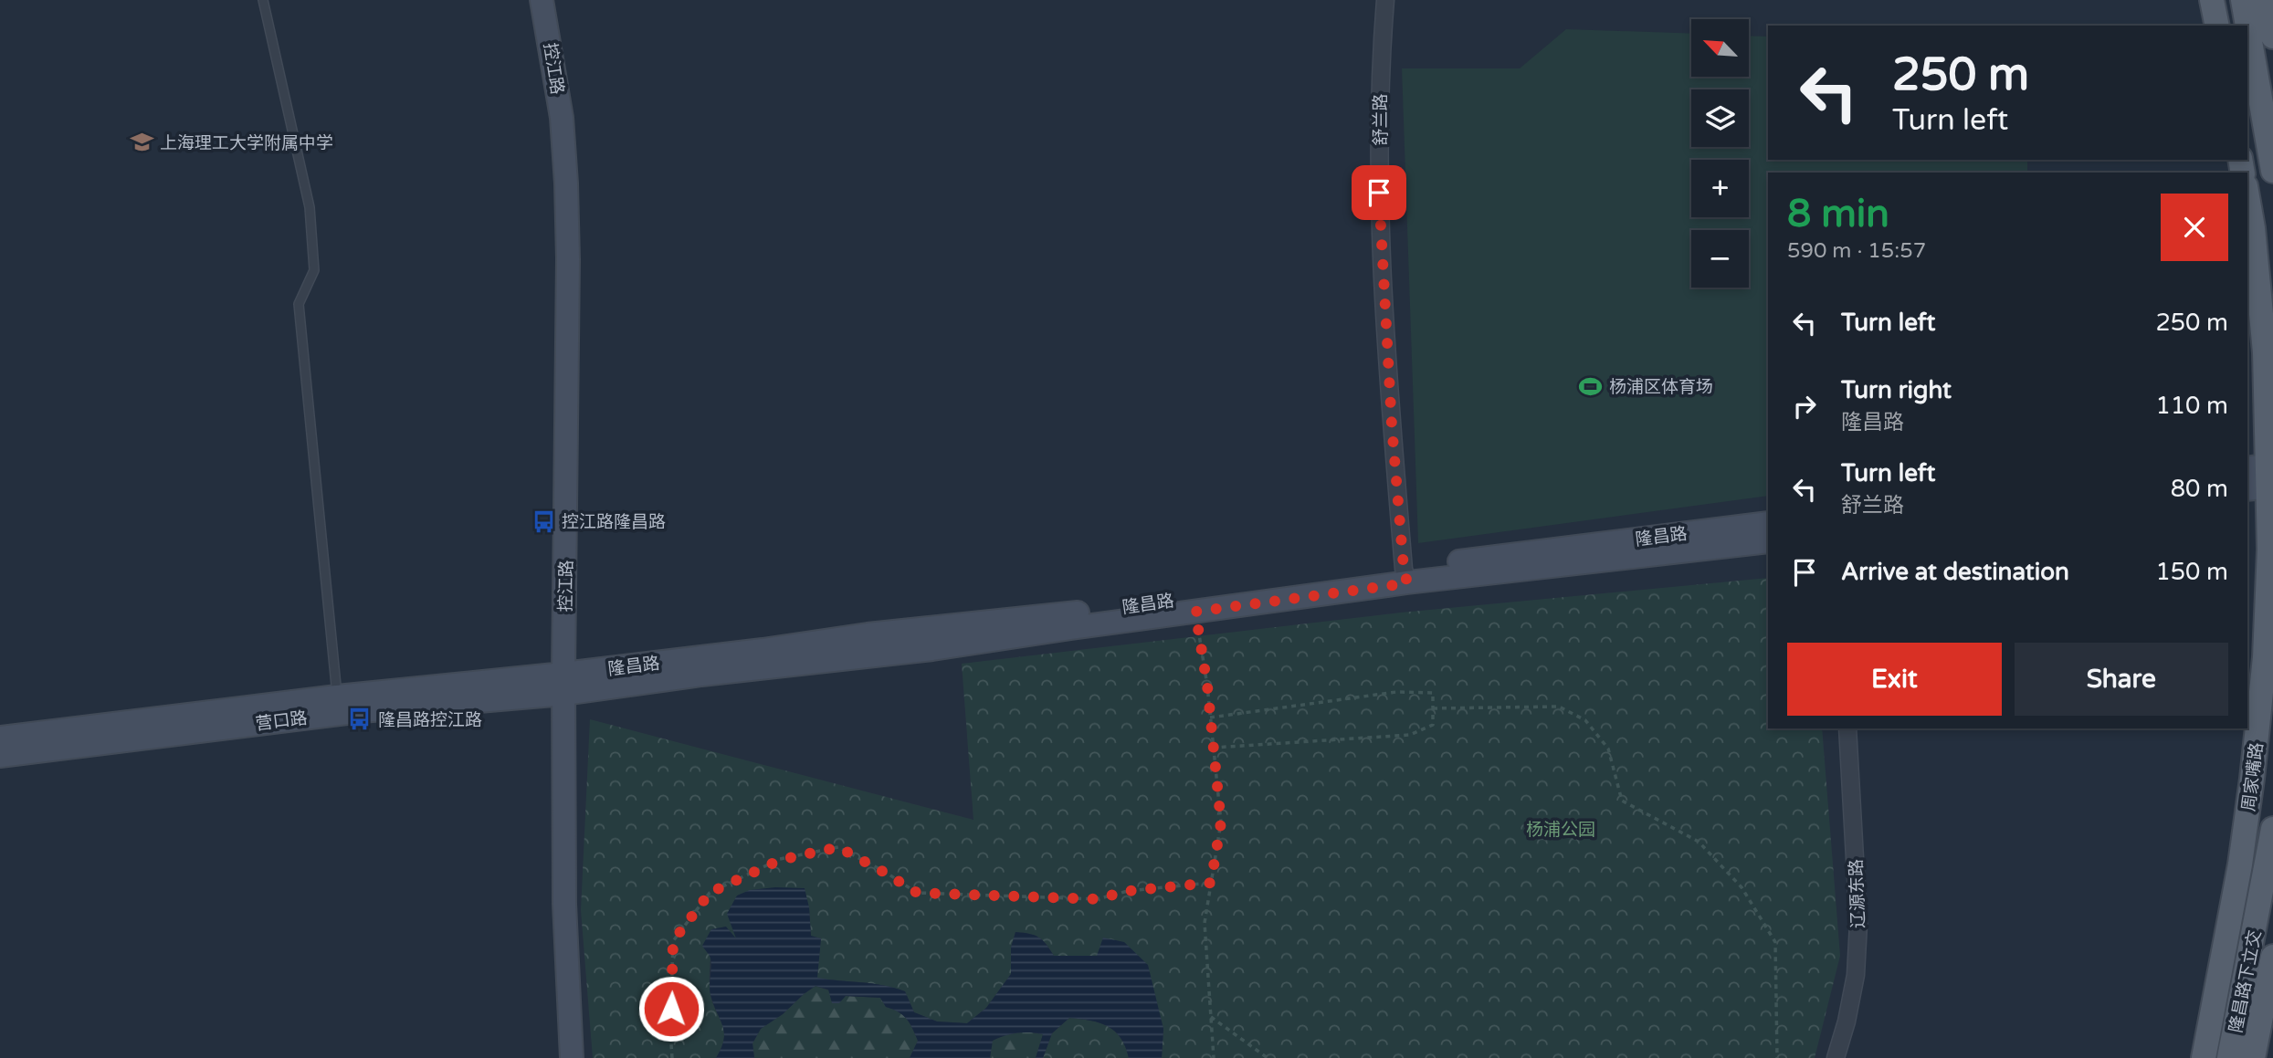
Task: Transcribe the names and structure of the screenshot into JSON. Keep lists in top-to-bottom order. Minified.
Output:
{"streets":{"main road":["控江路","隆昌路","营口路","周家嘴路","隆昌路下立交"],"street":["舒兰路","辽源东路"]},"crossings":[["控江路","隆昌路"],["控江路","营口路"],["舒兰路","隆昌路"],["隆昌路","营口路"]],"parks":["杨浦公园"],"places":{"school or university":["上海理工大学附属中学"],"sports":["杨浦区体育场"],"bus stop":["控江路隆昌路","隆昌路控江路"]},"north":"top left","page":{"map_buttons":["+","−"],"turn":["250 m","Turn left"],"heading":["8 min","590 m · 15:57"],"list":[{"name":"Turn left","value":"250 m"},{"name":"Turn right","note":"隆昌路","value":"110 m"},{"name":"Turn left","note":"舒兰路","value":"80 m"},{"name":"Arrive at destination","value":"150 m"}],"buttons":["Exit","Share"]}}
